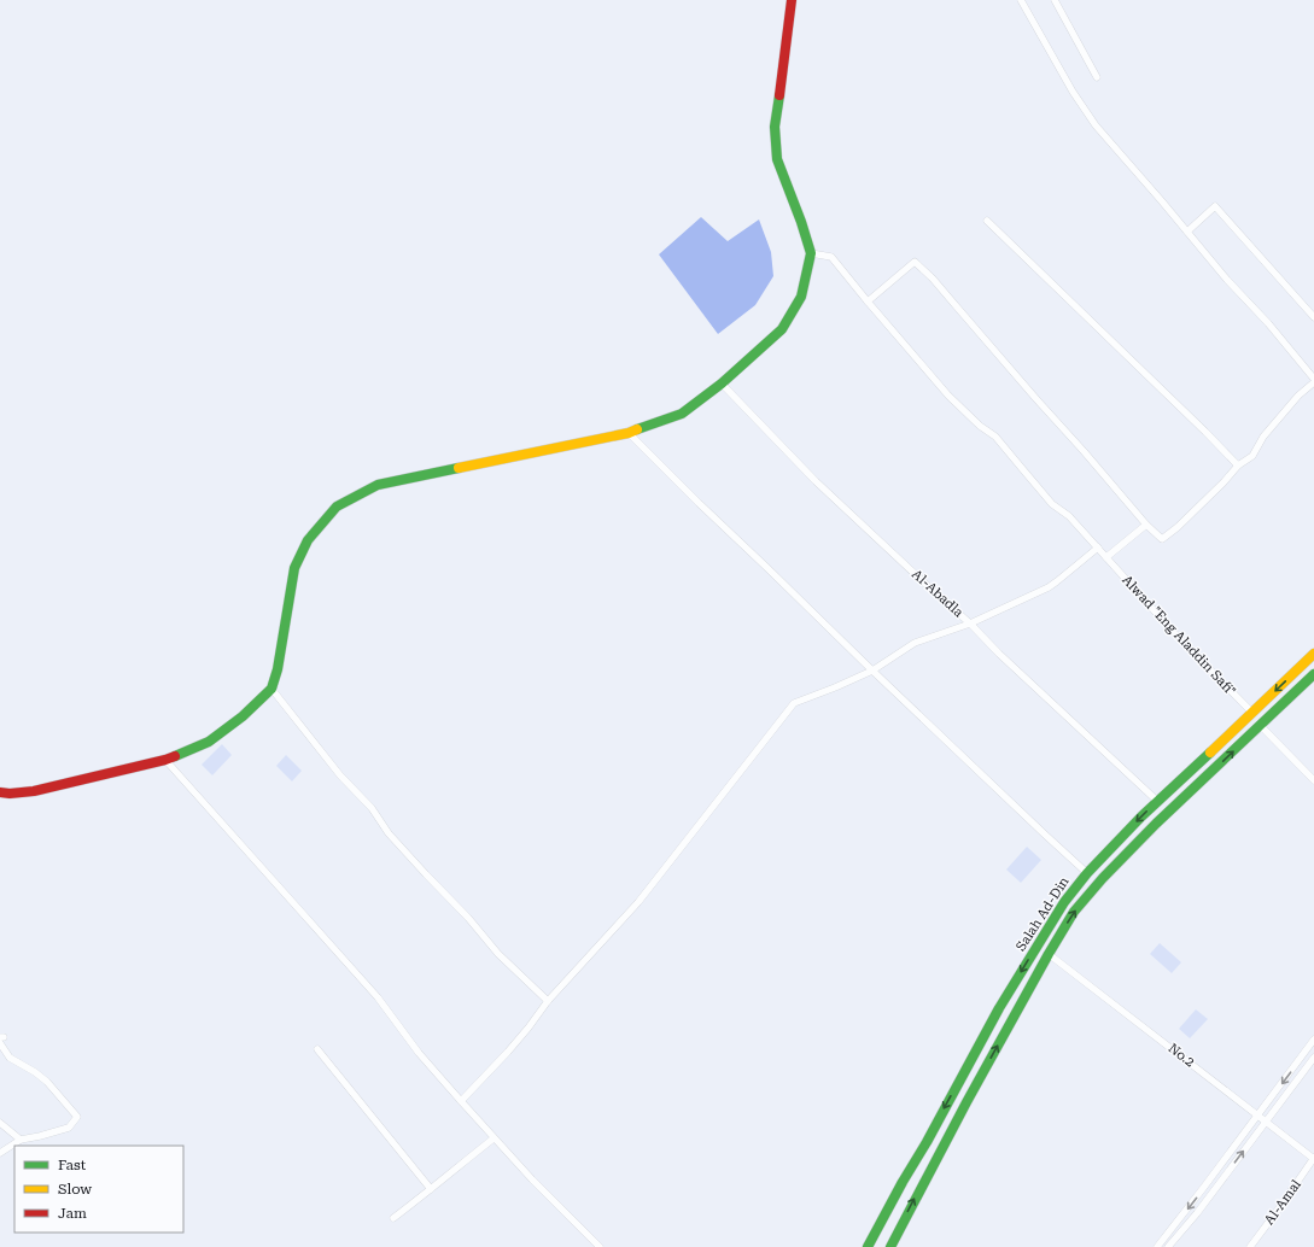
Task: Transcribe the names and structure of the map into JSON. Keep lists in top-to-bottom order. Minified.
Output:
{"streets":{"main road":["Salah Ad-Din"],"street":["Al-Abadla","Alwad \"Eng Aladdin Safi\"","No.2","Al-Amal"]},"crossings":[["Al-Abadla","Salah Ad-Din"],["Alwad \"Eng Aladdin Safi\"","Salah Ad-Din"],["Salah Ad-Din","No.2"],["No.2","Al-Amal"]],"legend":["Fast","Slow","Jam"]}
